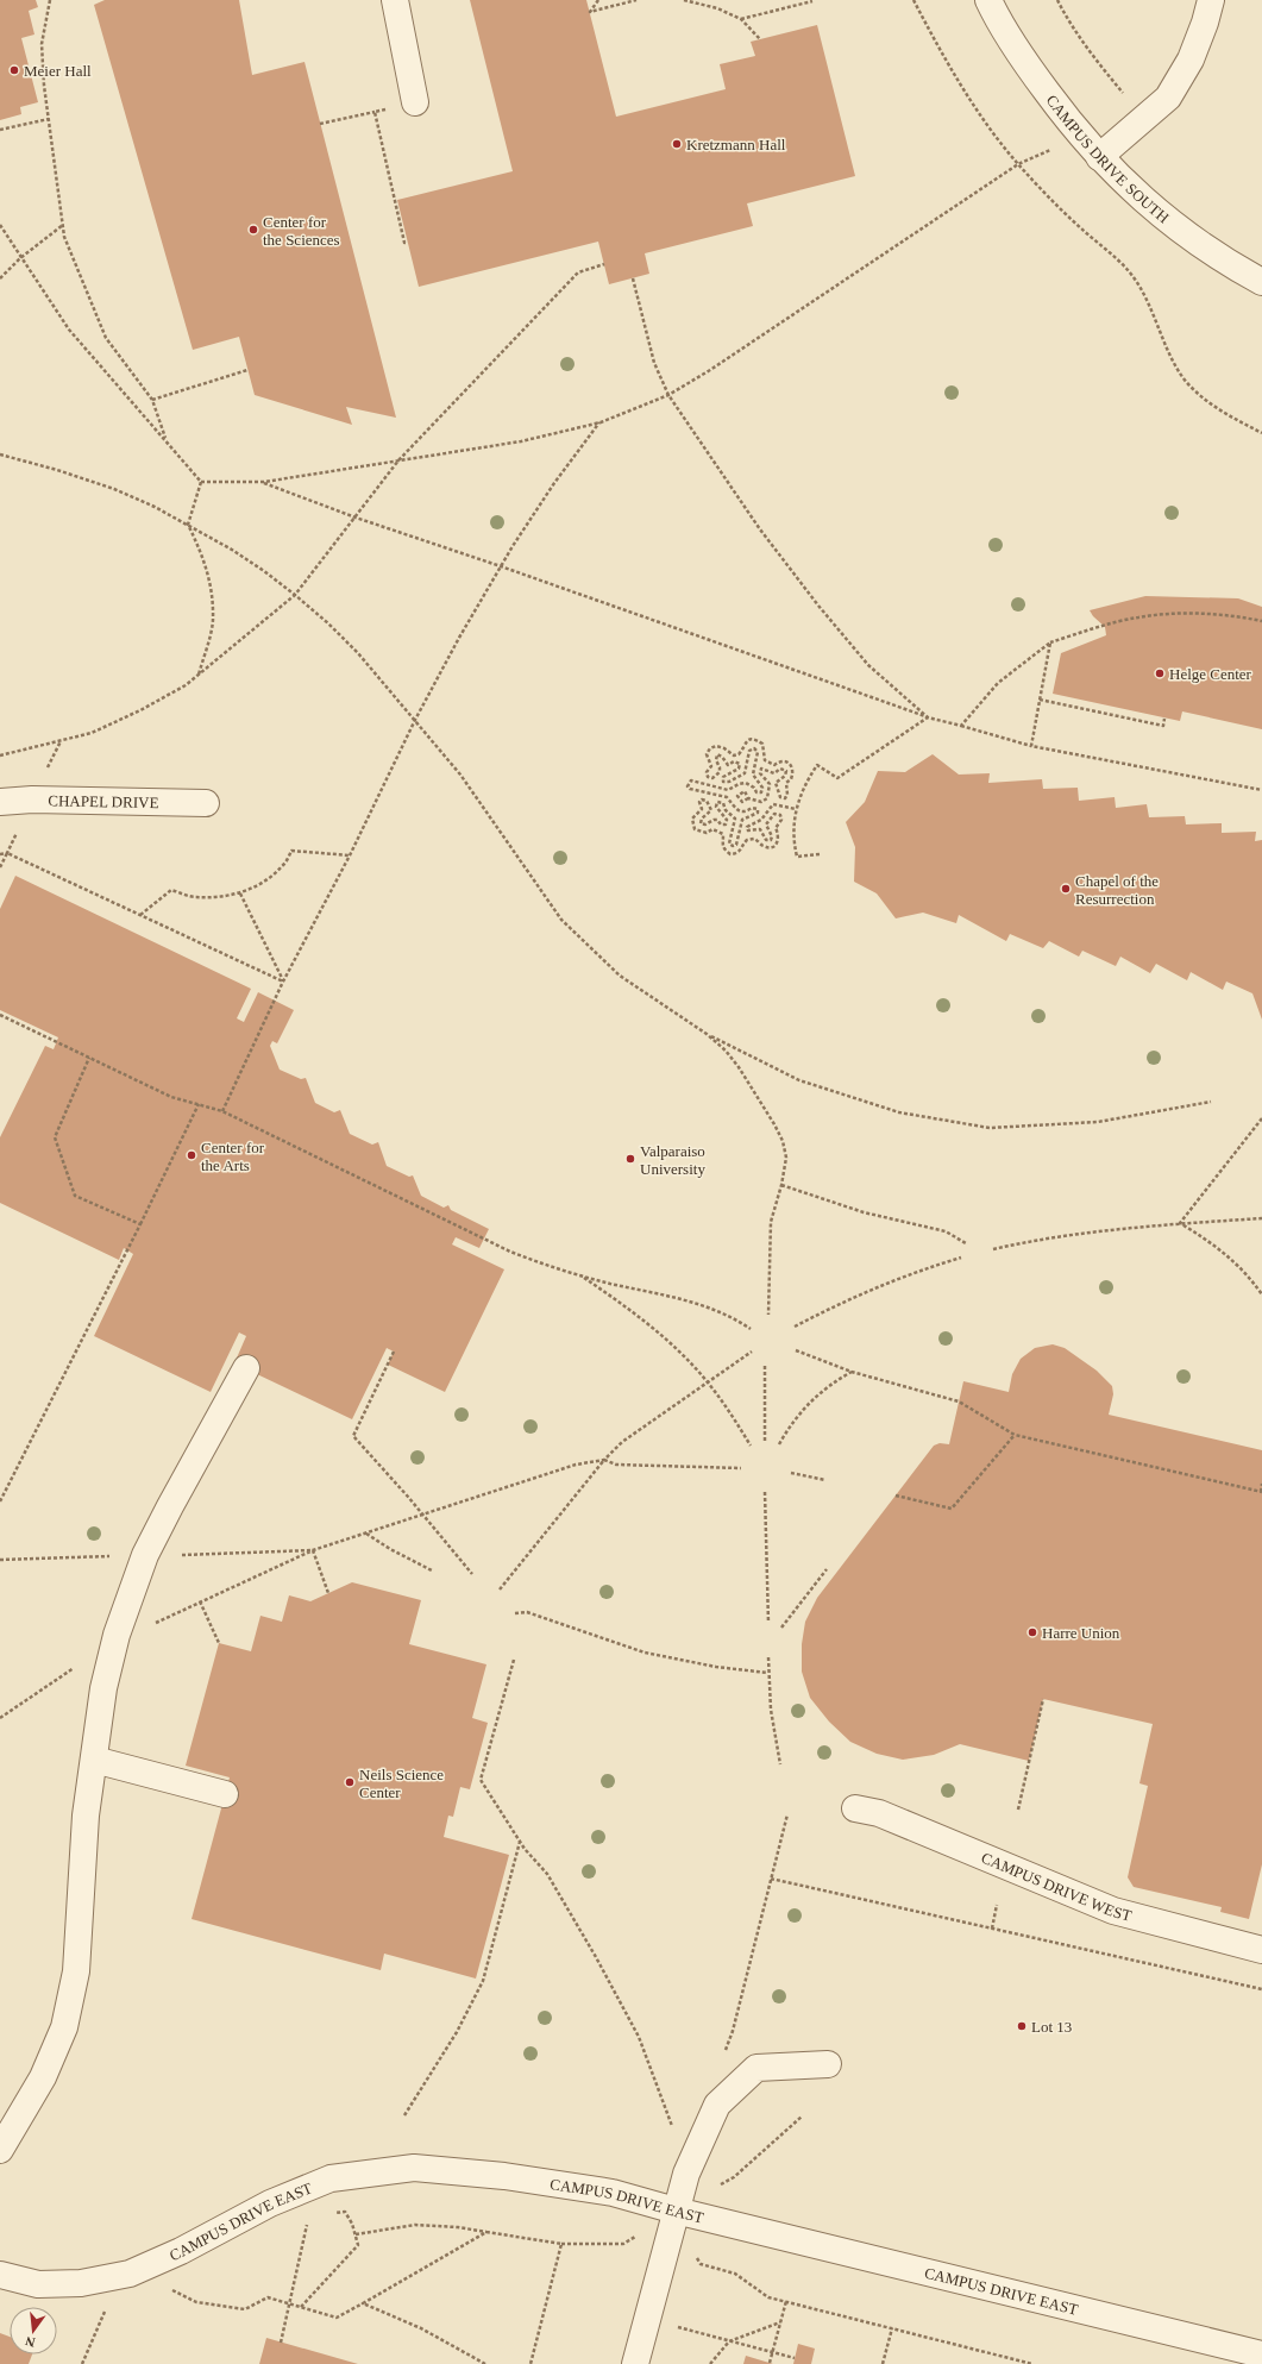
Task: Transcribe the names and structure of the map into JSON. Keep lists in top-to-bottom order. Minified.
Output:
{"streets":{"street":["CAMPUS DRIVE SOUTH","CHAPEL DRIVE","CAMPUS DRIVE WEST","CAMPUS DRIVE EAST"]},"places":["Meier Hall","Kretzmann Hall","Center for the Sciences","Helge Center","Chapel of the Resurrection","Center for the Arts","Valparaiso University","Harre Union","Neils Science Center","Lot 13"],"north":"bottom"}
